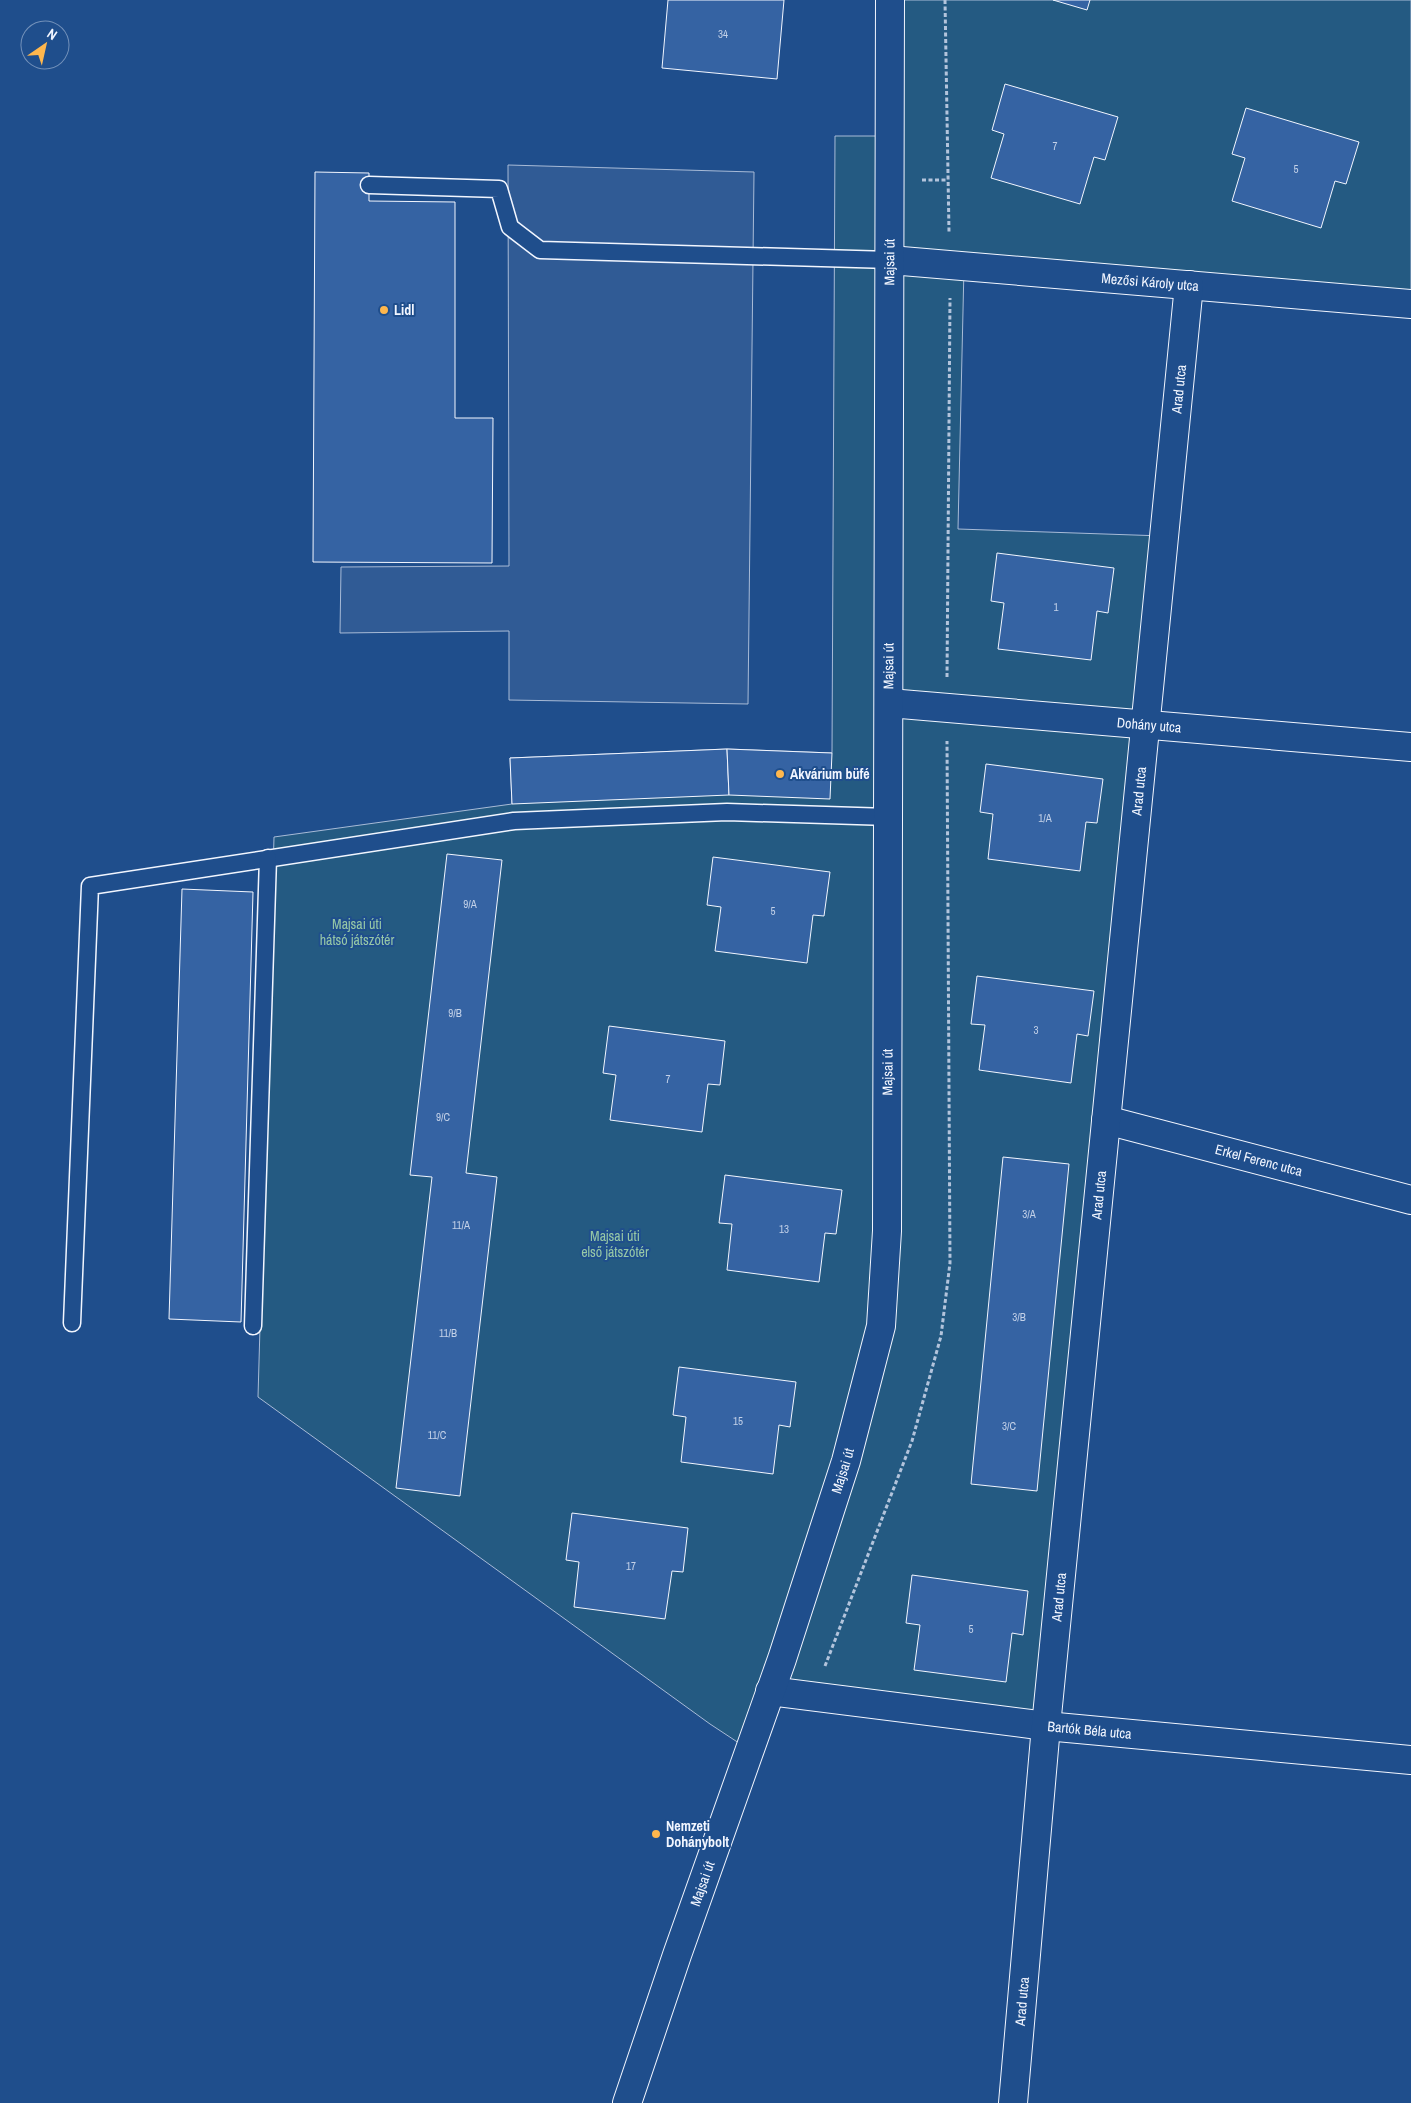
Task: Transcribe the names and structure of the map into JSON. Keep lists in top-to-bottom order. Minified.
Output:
{"streets":{"street":["Majsai út","Mezősi Károly utca","Arad utca","Dohány utca","Erkel Ferenc utca","Bartók Béla utca"]},"crossings":[["Majsai út","Mezősi Károly utca"],["Majsai út","Dohány utca"],["Majsai út","Bartók Béla utca"],["Mezősi Károly utca","Arad utca"],["Arad utca","Dohány utca"],["Arad utca","Erkel Ferenc utca"],["Arad utca","Bartók Béla utca"]],"parks":["Majsai úti hátsó játszótér","Majsai úti első játszótér"],"places":["Lidl","Akvárium büfé","Nemzeti Dohánybolt"],"house_numbers":["34","7","5","1","1/A","9/A","5","9/B","3","7","9/C","3/A","11/A","13","3/B","11/B","15","3/C","11/C","17","5"],"north":"top right"}
